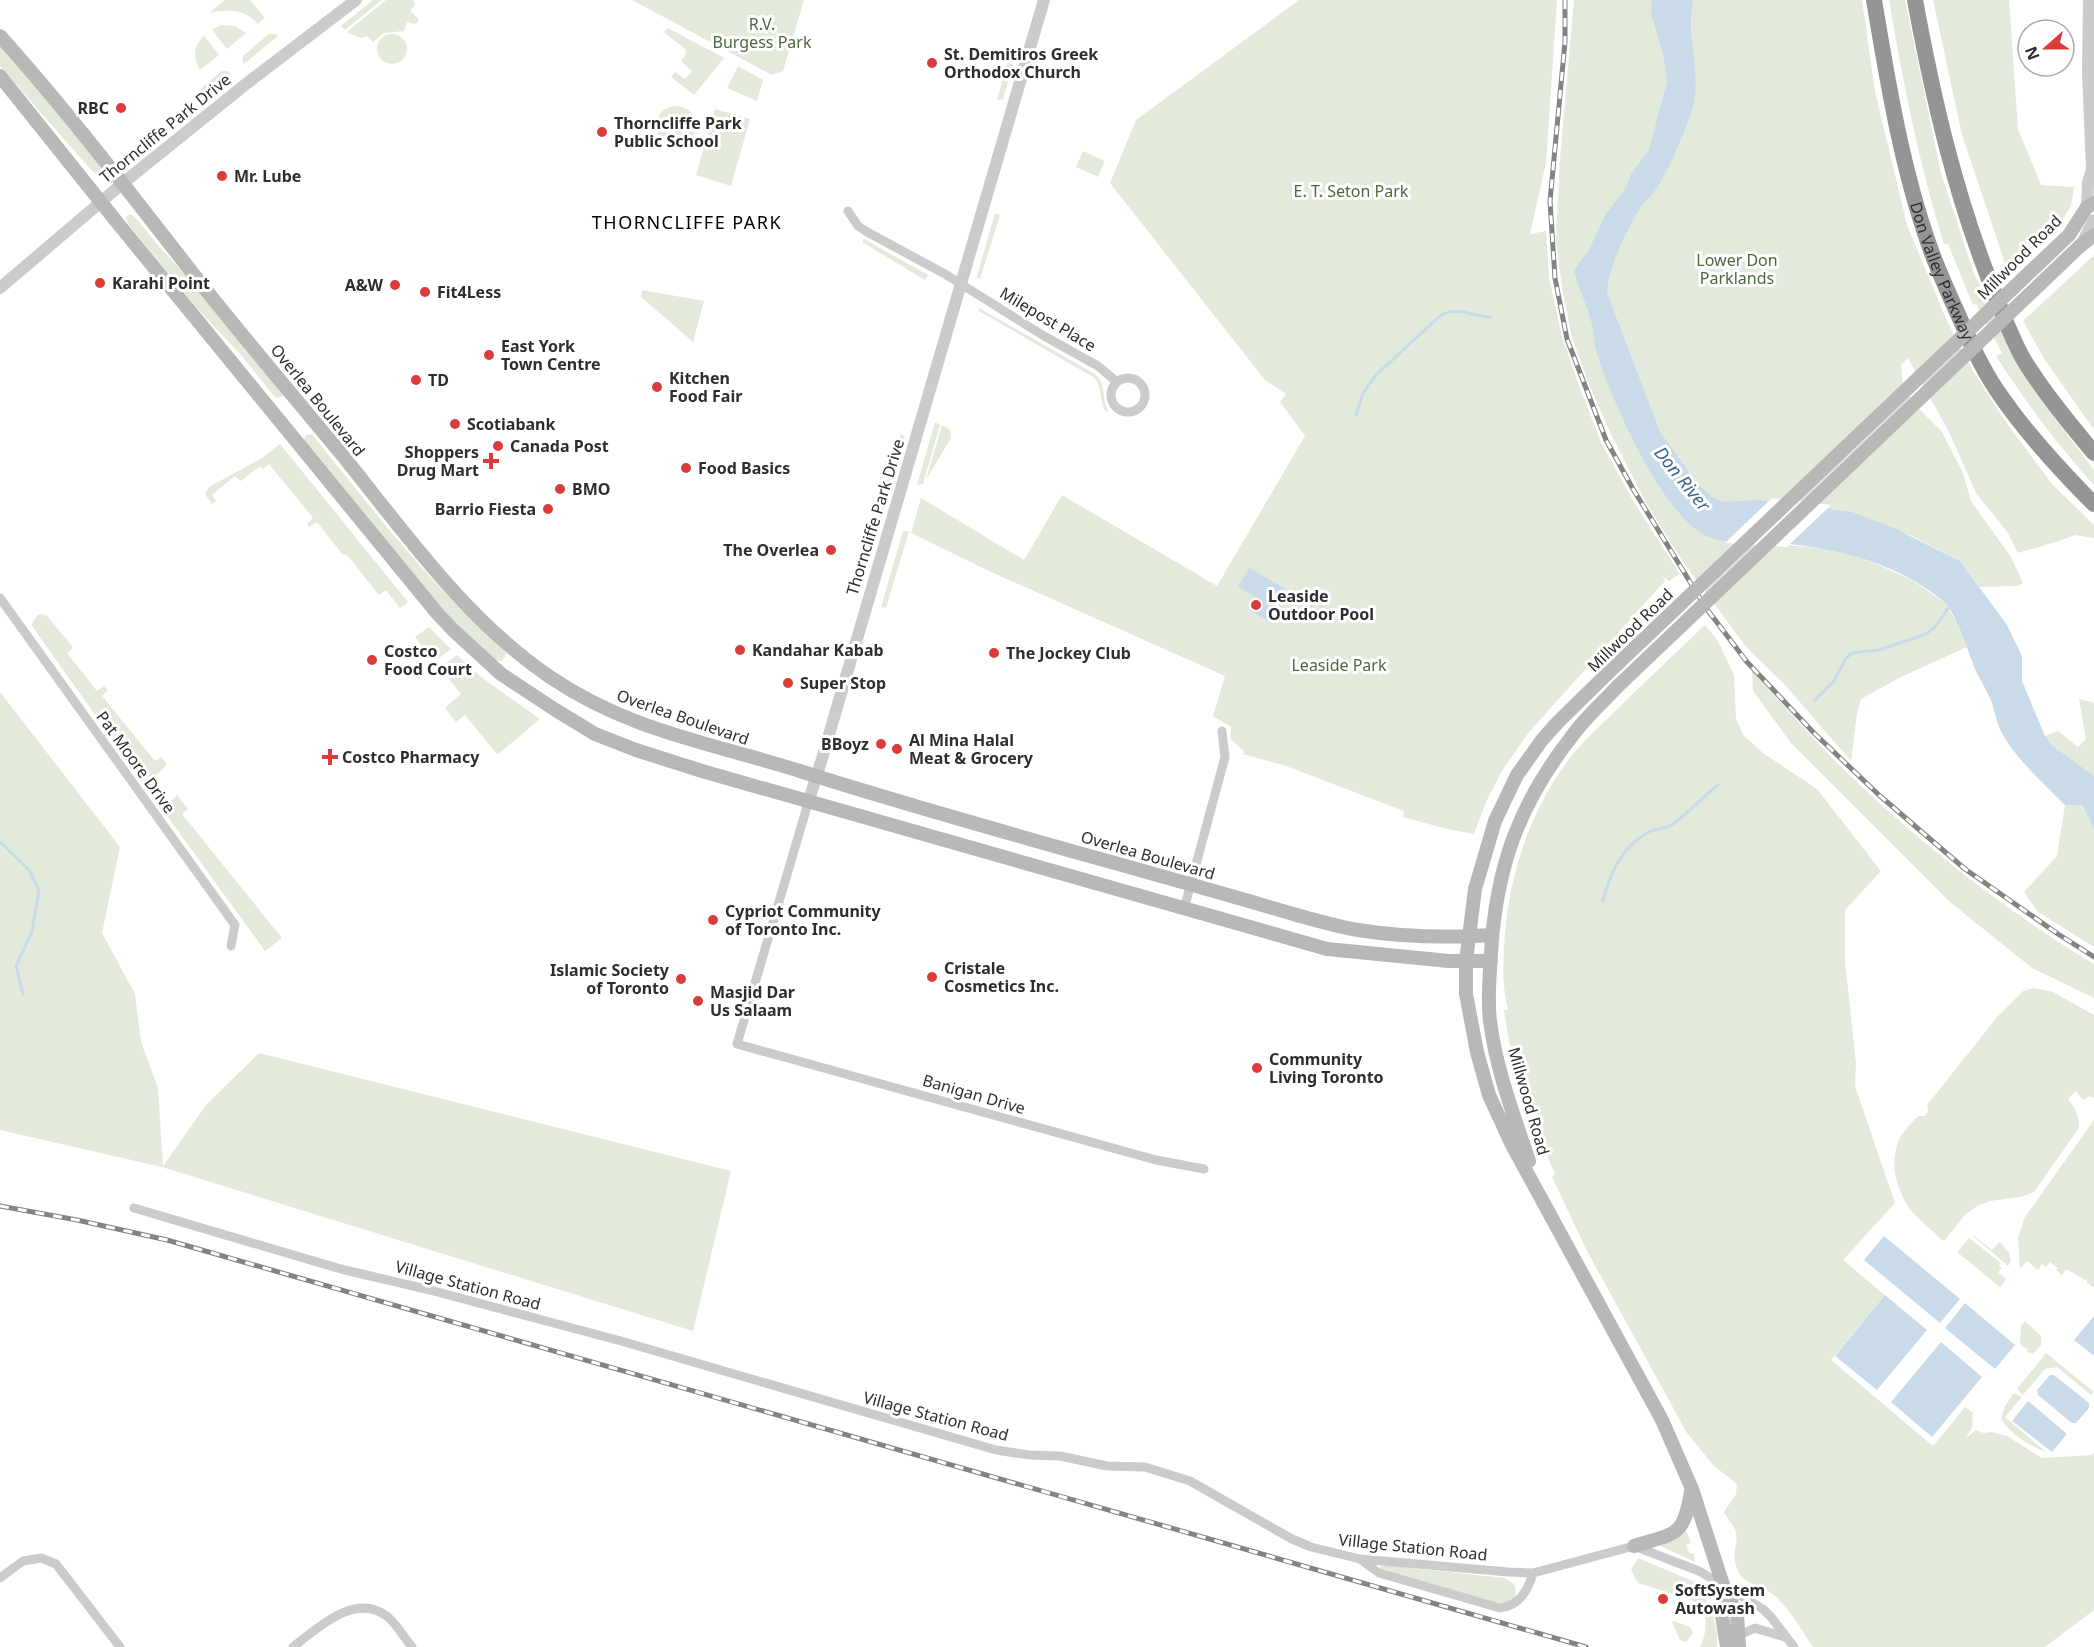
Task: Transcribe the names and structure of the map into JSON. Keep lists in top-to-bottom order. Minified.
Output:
{"streets":{"highway":["Don Valley Parkway"],"main road":["Millwood Road","Overlea Boulevard"],"street":["Thorncliffe Park Drive","Milepost Place","Pat Moore Drive","Banigan Drive","Village Station Road"]},"crossings":[["Thorncliffe Park Drive","Milepost Place"],["Thorncliffe Park Drive","Overlea Boulevard"],["Thorncliffe Park Drive","Banigan Drive"],["Millwood Road","Overlea Boulevard"]],"districts":["THORNCLIFFE PARK"],"water":["Don River"],"parks":["R.V. Burgess Park","E. T. Seton Park","Lower Don Parklands","Leaside Park"],"places":{"other":["St. Demitiros Greek Orthodox Church","RBC","Thorncliffe Park Public School","Mr. Lube","Karahi Point","A&W","Fit4Less","East York Town Centre","TD","Kitchen Food Fair","Scotiabank","Canada Post","Food Basics","BMO","Barrio Fiesta","The Overlea","Leaside Outdoor Pool","Kandahar Kabab","The Jockey Club","Costco Food Court","Super Stop","BBoyz","Al Mina Halal Meat & Grocery","Cypriot Community of Toronto Inc.","Cristale Cosmetics Inc.","Islamic Society of Toronto","Masjid Dar Us Salaam","Community Living Toronto","SoftSystem Autowash"],"health":["Shoppers Drug Mart","Costco Pharmacy"]},"north":"left"}
